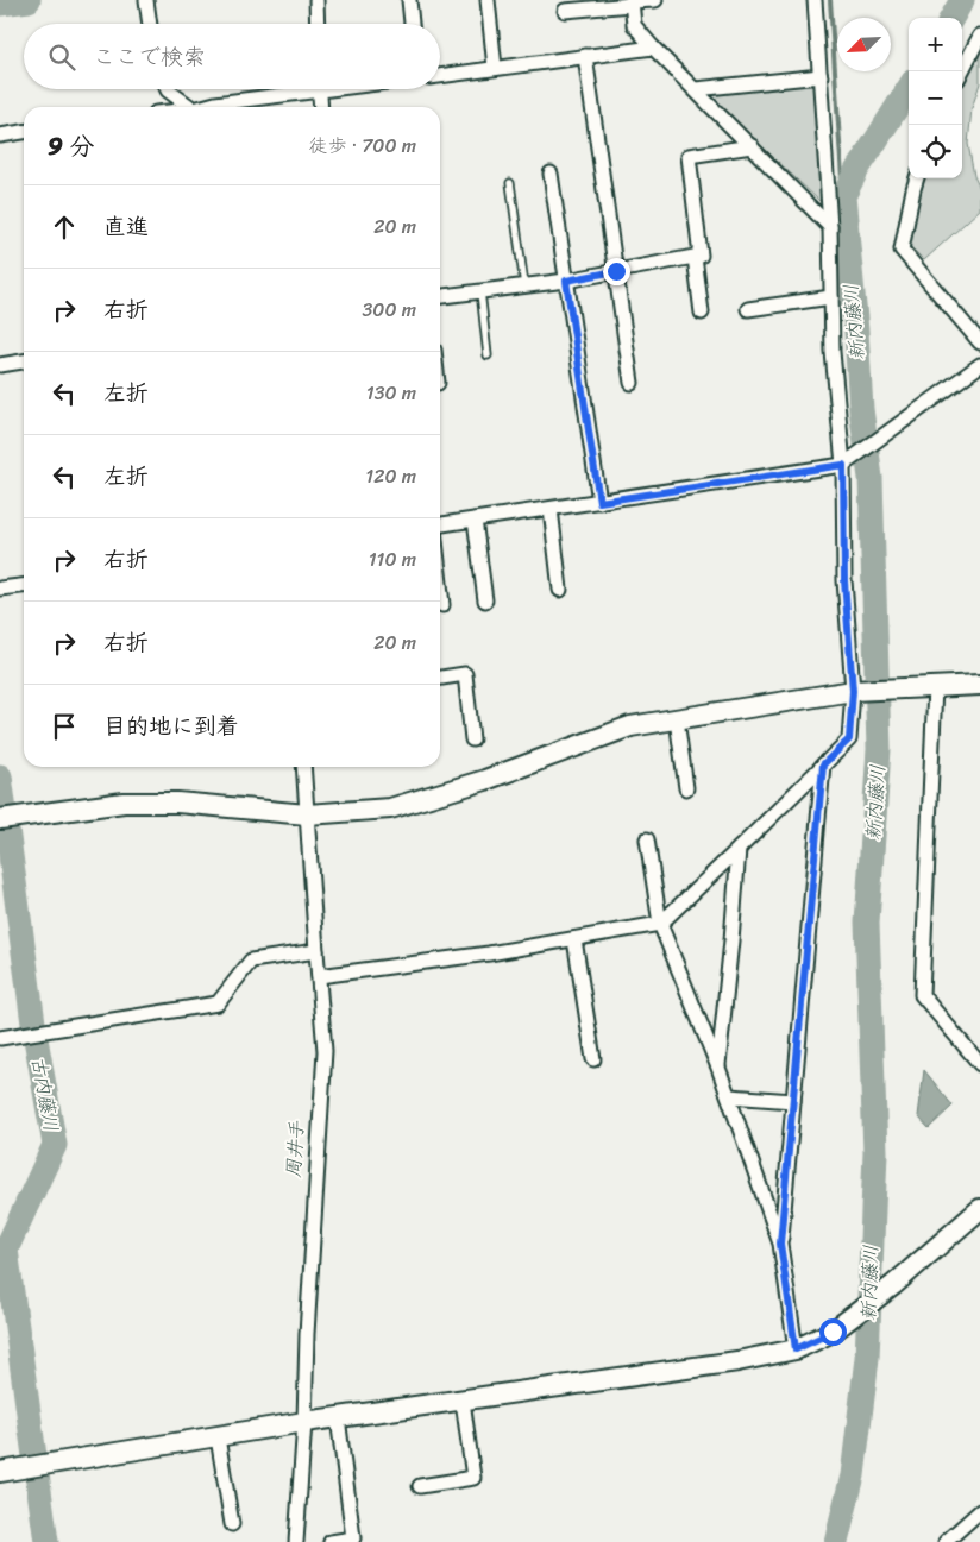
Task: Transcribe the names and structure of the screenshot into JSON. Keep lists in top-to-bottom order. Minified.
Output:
{"water":["新内藤川","古内藤川","周井手"],"north":"bottom left","page":{"map_buttons":["+","−"],"search":"ここで検索","heading":["9 分","徒歩 · 700 m"],"list":[["直進","20 m"],["右折","300 m"],["左折","130 m"],["左折","120 m"],["右折","110 m"],["右折","20 m"],"目的地に到着"]}}
